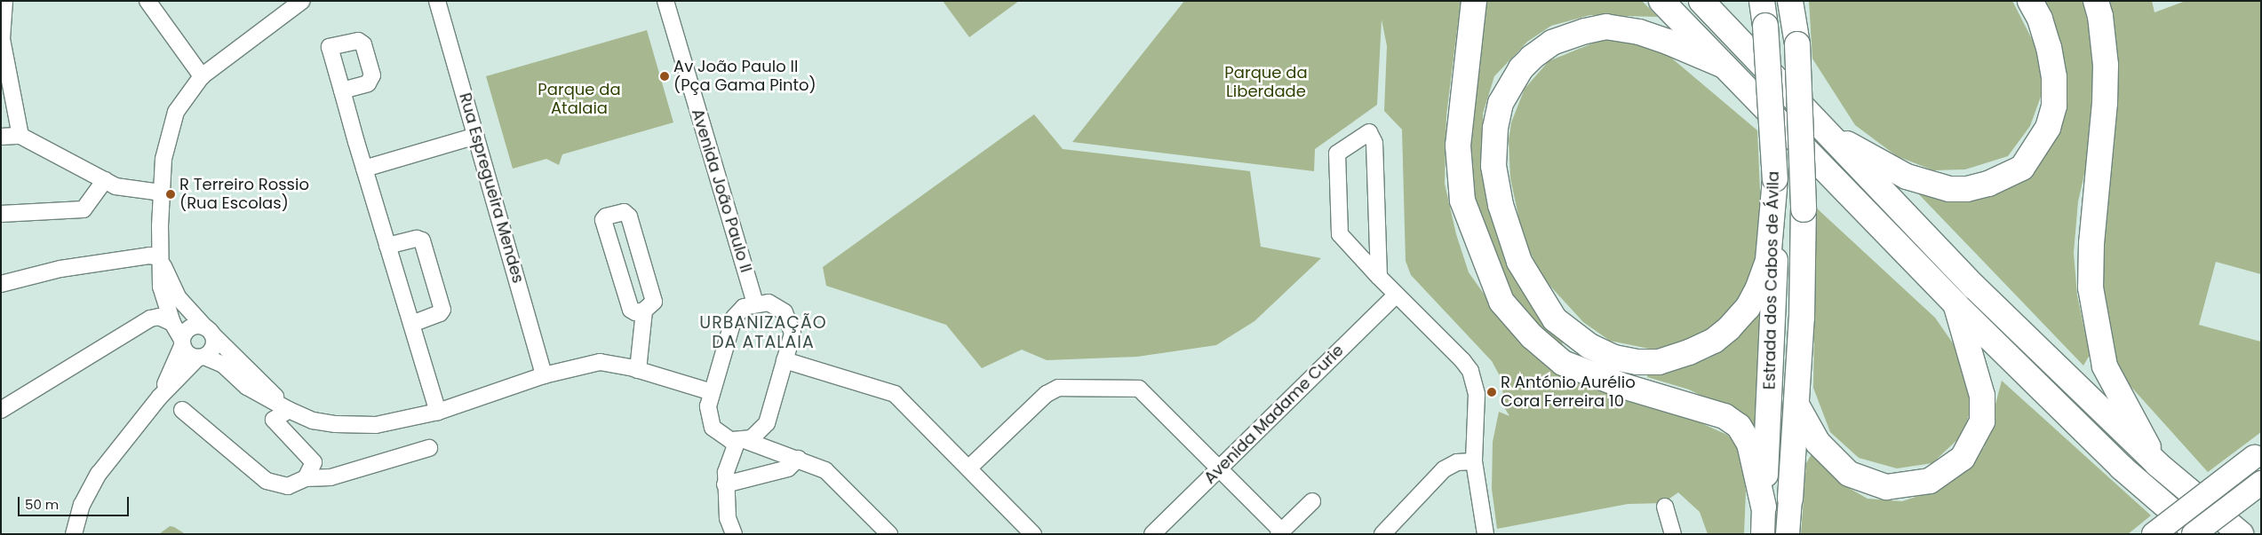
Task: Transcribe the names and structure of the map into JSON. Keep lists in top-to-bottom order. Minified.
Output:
{"streets":{"highway":["Estrada dos Cabos de Ávila"],"street":["Rua Espregueira Mendes","Avenida João Paulo II","Avenida Madame Curie"]},"districts":["URBANIZAÇÃO DA ATALAIA"],"parks":["Parque da Liberdade","Parque da Atalaia"],"places":["Av João Paulo II (Pça Gama Pinto)","R Terreiro Rossio (Rua Escolas)","R António Aurélio Cora Ferreira 10"],"scale_bar":"50 m"}
